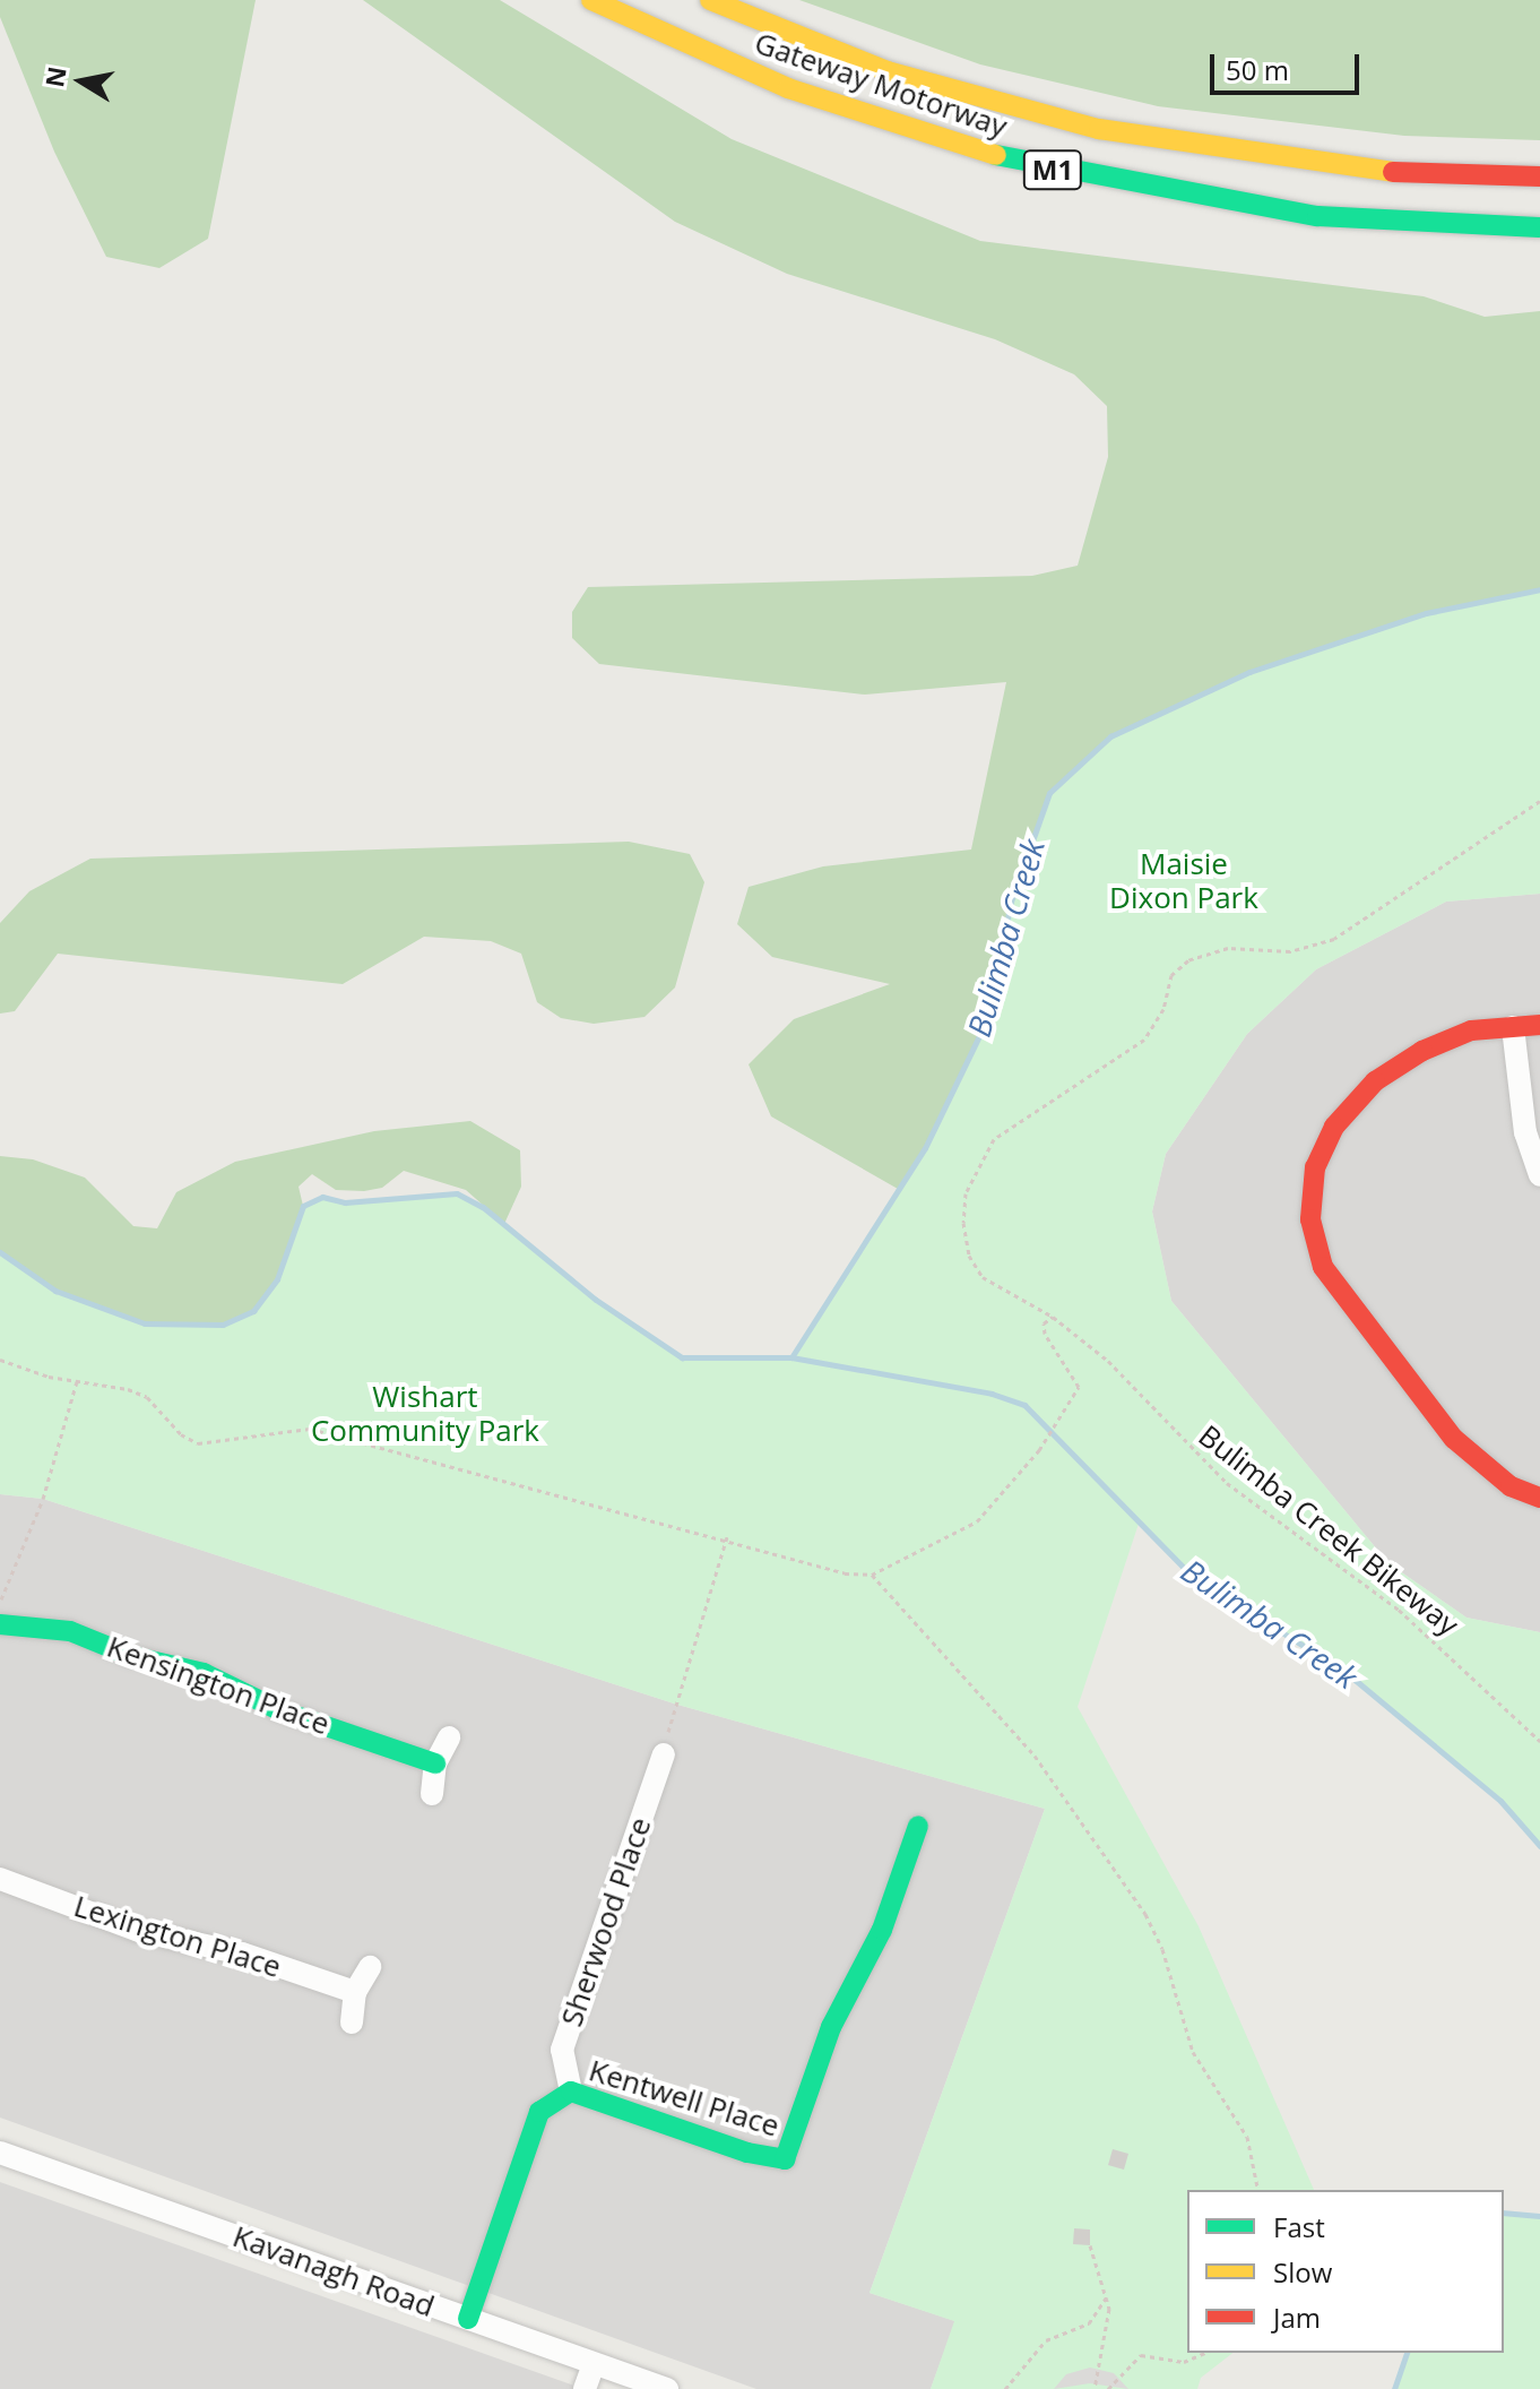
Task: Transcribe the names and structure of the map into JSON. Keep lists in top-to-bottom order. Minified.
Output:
{"streets":{"main road":["Gateway Motorway","M1","Kensington Place","Kentwell Place"],"street":["Sherwood Place","Lexington Place","Kavanagh Road"],"path":["Bulimba Creek Bikeway"]},"crossings":[["Sherwood Place","Kentwell Place"],["Kentwell Place","Kavanagh Road"]],"water":["Bulimba Creek"],"parks":["Maisie Dixon Park","Wishart Community Park"],"legend":["Fast","Slow","Jam"],"scale_bar":"50 m","north":"left"}
